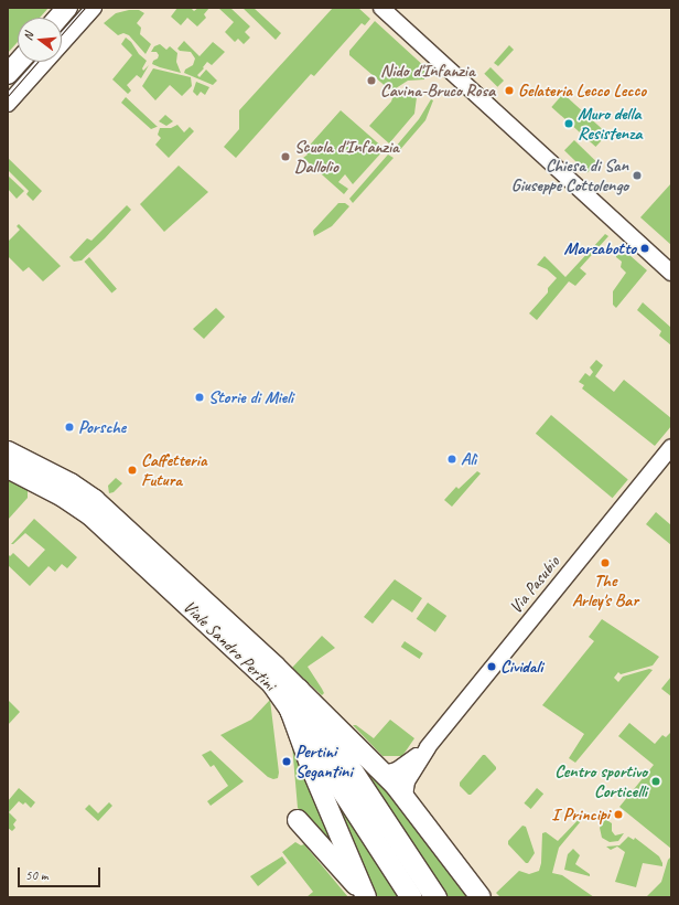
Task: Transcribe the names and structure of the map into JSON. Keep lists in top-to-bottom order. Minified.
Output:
{"streets":{"highway":["Viale Sandro Pertini"],"street":["Via Pasubio"]},"crossings":[["Via Pasubio","Viale Sandro Pertini"]],"places":["Nido d'Infanzia Cavina-Bruco Rosa","Gelateria Lecco Lecco","Muro della Resistenza","Scuola d'Infanzia Dallolio","Chiesa di San Giuseppe Cottolengo","Marzabotto","Storie di Mieli","Porsche","Alì","Caffetteria Futura","The Arley's Bar","Cividali","Pertini Segantini","Centro sportivo Corticelli","I Principi"],"scale_bar":"50 m","north":"left"}
